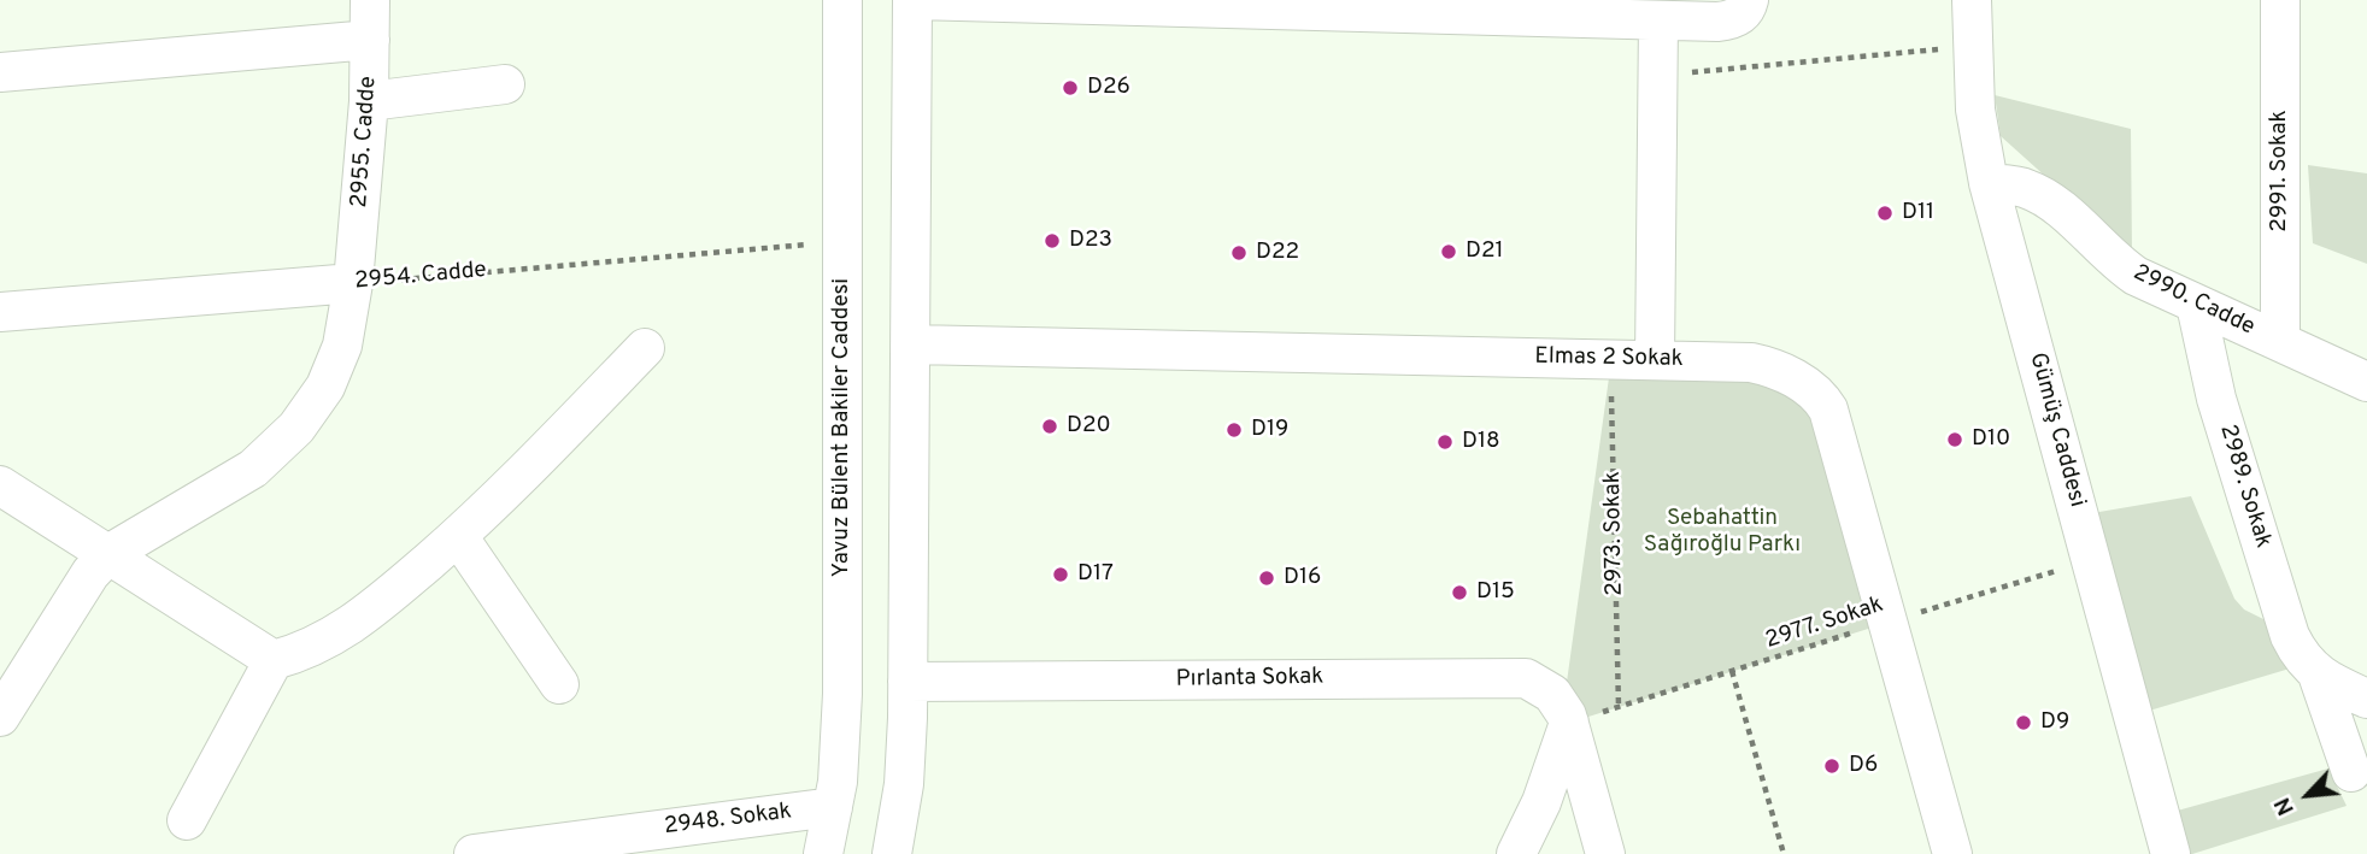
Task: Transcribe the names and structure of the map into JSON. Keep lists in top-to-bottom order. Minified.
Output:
{"streets":{"street":["2955. Cadde","2991. Sokak","2954. Cadde","2990. Cadde","Elmas 2 Sokak","Yavuz Bülent Bakiler Caddesi","Gümüş Caddesi","2989. Sokak","Pırlanta Sokak","2948. Sokak"],"path":["2973. Sokak","2977. Sokak"]},"crossings":[["2955. Cadde","2954. Cadde"],["2991. Sokak","2990. Cadde"],["2954. Cadde","Yavuz Bülent Bakiler Caddesi"],["2990. Cadde","Gümüş Caddesi"],["2990. Cadde","2989. Sokak"],["Elmas 2 Sokak","2973. Sokak"],["Elmas 2 Sokak","2977. Sokak"],["Yavuz Bülent Bakiler Caddesi","2948. Sokak"],["Gümüş Caddesi","2977. Sokak"],["2973. Sokak","2977. Sokak"],["2977. Sokak","Pırlanta Sokak"]],"parks":["Sebahattin Sağıroğlu Parkı"],"places":["D26","D11","D23","D21","D22","D20","D19","D10","D18","D17","D16","D15","D9","D6"],"north":"bottom left"}
